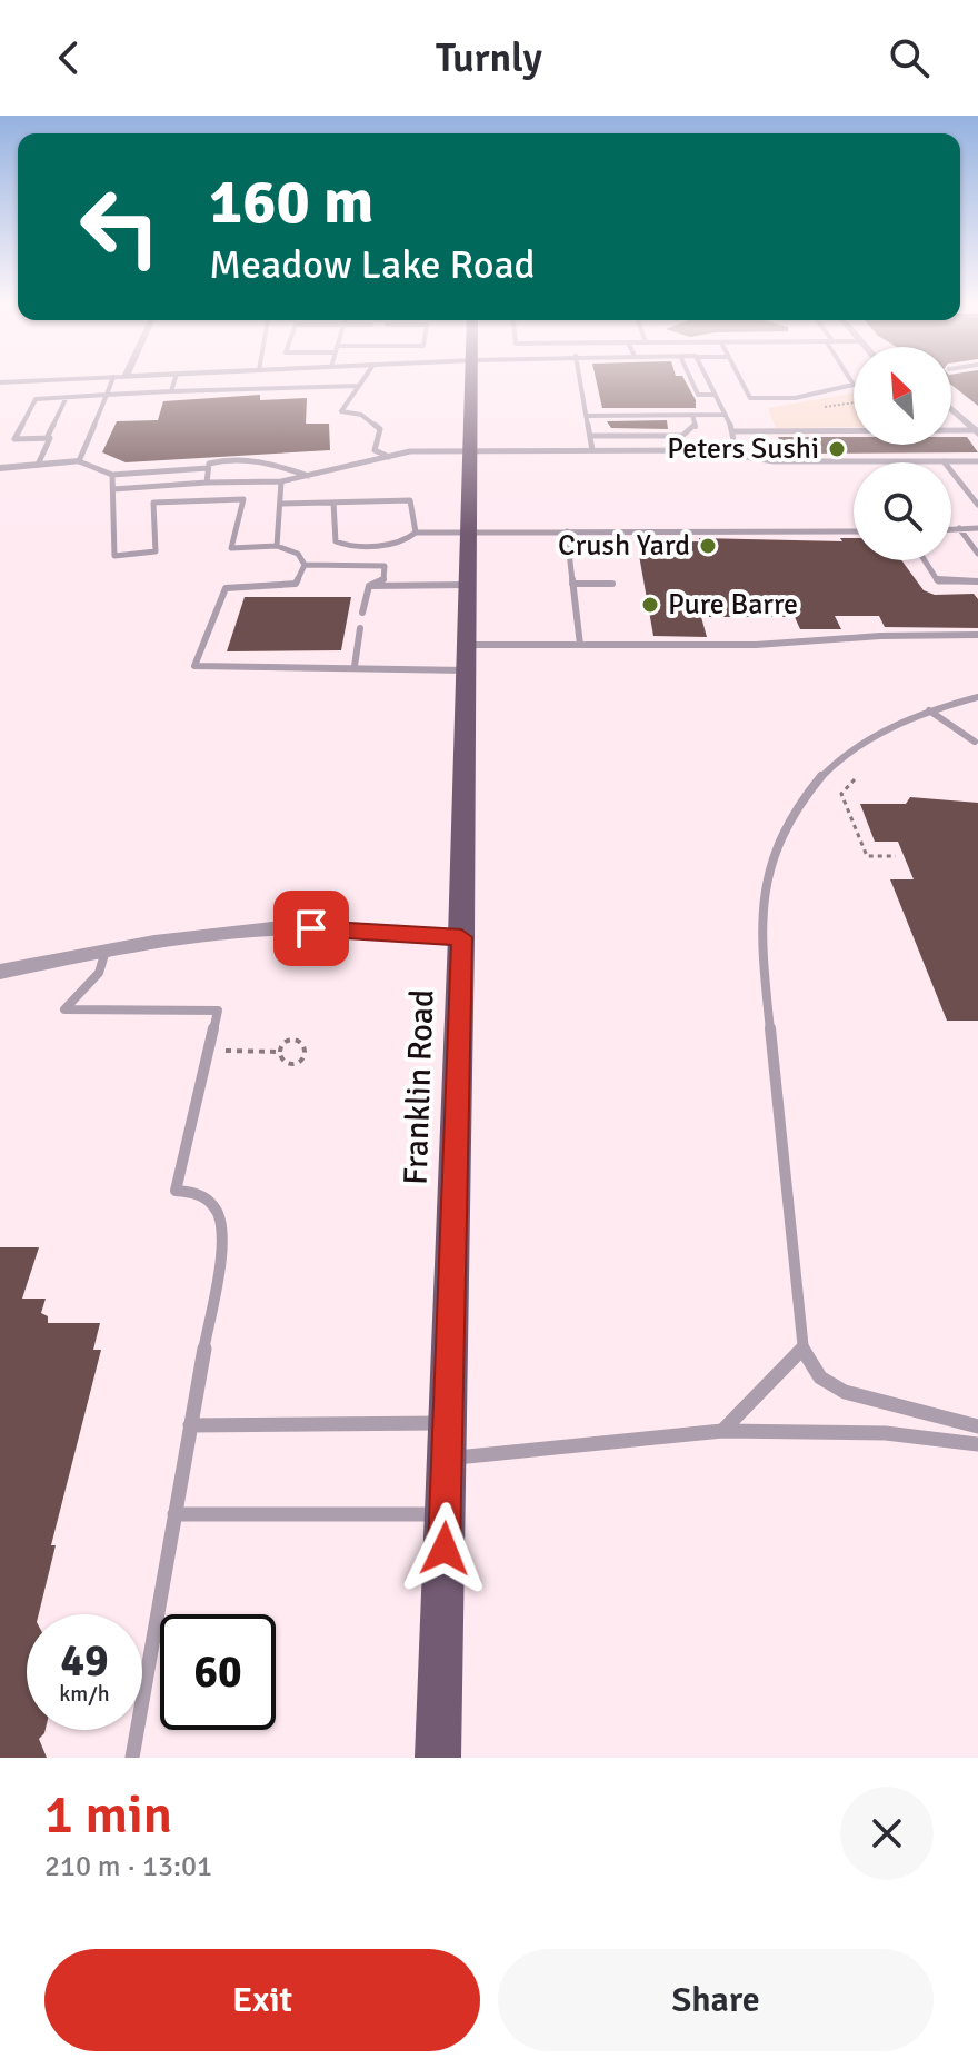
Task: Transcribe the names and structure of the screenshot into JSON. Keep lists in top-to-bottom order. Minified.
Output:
{"streets":{"main road":["Franklin Road"]},"places":["Peters Sushi","Crush Yard","Pure Barre"],"north":"top left","page":{"header":"Turnly","turn":["160 m","Meadow Lake Road"],"speed":"49 km/h","limit":"60","heading":["1 min","210 m · 13:01"],"buttons":["Exit","Share"]}}
